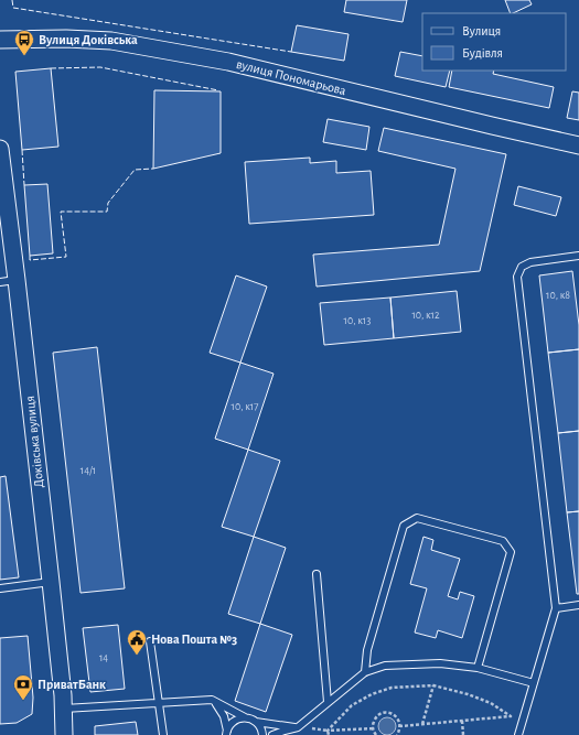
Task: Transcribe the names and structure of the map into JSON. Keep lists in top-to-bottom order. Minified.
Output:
{"streets":{"street":["вулиця Пономарьова","Доківська вулиця"]},"places":{"bus stop":["Вулиця Доківська"],"public building":["Нова Пошта №3"],"bank":["ПриватБанк"]},"house_numbers":["10, к8","10, к12","10, к13","10, к17","14/1","14"],"legend":["Вулиця","Будівля"]}
